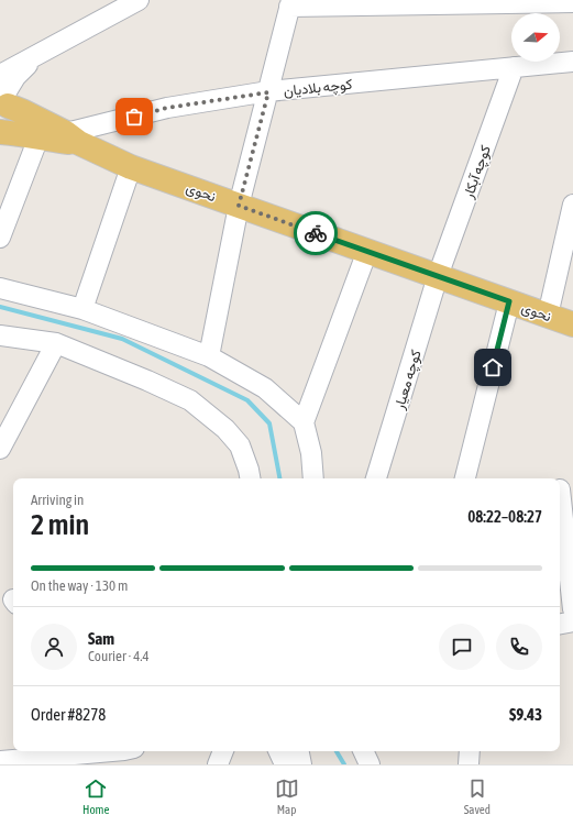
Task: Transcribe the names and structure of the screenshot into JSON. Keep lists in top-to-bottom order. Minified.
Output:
{"streets":{"main road":["نحوی"],"street":["کوچه بلادیان","کوچه آبکار","کوچه معیار"]},"crossings":[["کوچه بلادیان","کوچه آبکار"],["کوچه بلادیان","نحوی"],["کوچه آبکار","نحوی"],["کوچه آبکار","کوچه معیار"],["نحوی","کوچه معیار"]],"north":"right","page":{"heading":["2 min","Arriving in","08:22–08:27"],"panel":["Sam","Courier · 4.4","Order #8278","$9.43"],"bar":"On the way · 130 m","tabs":["Home","Map","Saved"]}}
